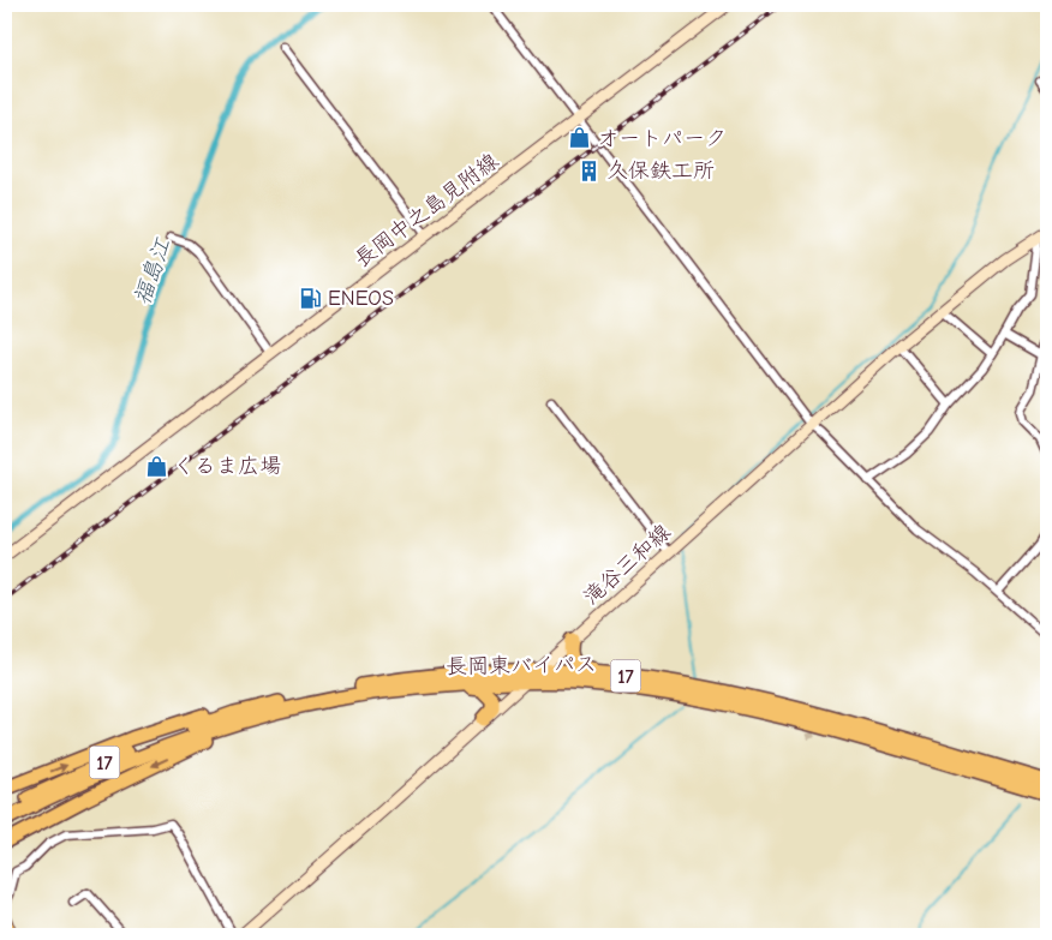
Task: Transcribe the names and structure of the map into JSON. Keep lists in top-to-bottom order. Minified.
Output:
{"streets":{"highway":["長岡東バイパス","17"],"main road":["長岡中之島見附線","滝谷三和線"]},"crossings":[["滝谷三和線","長岡東バイパス"],["長岡東バイパス","17"]],"water":["福島江"],"places":{"shop":["オートパーク","くるま広場"],"building":["久保鉄工所"],"fuel station":["ENEOS"]}}
